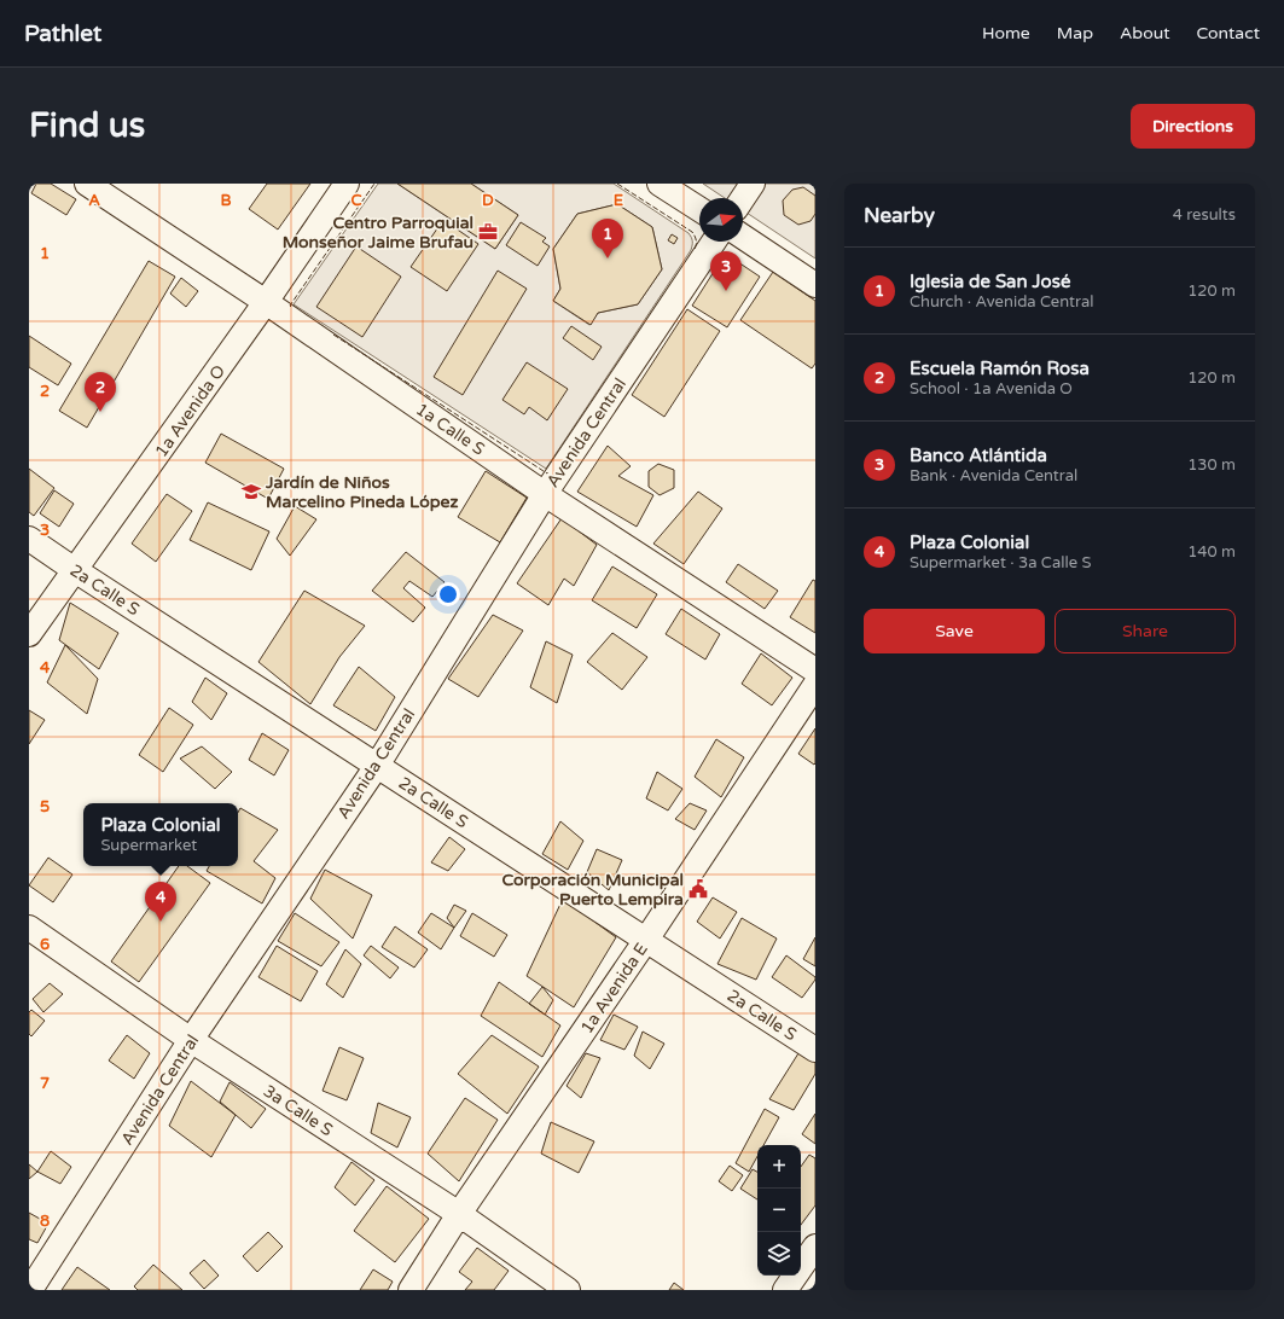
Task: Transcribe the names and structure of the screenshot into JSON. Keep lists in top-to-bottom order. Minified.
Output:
{"streets":{"street":["1a Avenida O","1a Calle S","Avenida Central","2a Calle S","1a Avenida E","3a Calle S"]},"crossings":[["1a Avenida O","1a Calle S"],["1a Avenida O","2a Calle S"],["1a Calle S","Avenida Central"],["Avenida Central","2a Calle S"],["Avenida Central","3a Calle S"],["2a Calle S","1a Avenida E"],["1a Avenida E","3a Calle S"]],"places":{"office":["Centro Parroquial Monseñor Jaime Brufau"],"school or university":["Jardín de Niños Marcelino Pineda López"],"public building":["Corporación Municipal Puerto Lempira"]},"north":"right","page":{"header":"Pathlet","nav":["Home","Map","About","Contact"],"buttons":["Directions",["Save","Share"]],"title":"Find us","heading":["Nearby","4 results"],"pins":["1","3","2","4"],"list":[{"mark":"1","name":"Iglesia de San José","note":"Church · Avenida Central","value":"120 m"},{"mark":"2","name":"Escuela Ramón Rosa","note":"School · 1a Avenida O","value":"120 m"},{"mark":"3","name":"Banco Atlántida","note":"Bank · Avenida Central","value":"130 m"},{"mark":"4","name":"Plaza Colonial","note":"Supermarket · 3a Calle S","value":"140 m"}],"popup":["Plaza Colonial","Supermarket"],"map_buttons":["+","−"]},"grid":{"columns":["A","B","C","D","E"],"rows":["1","2","3","4","5","6","7","8"]}}
